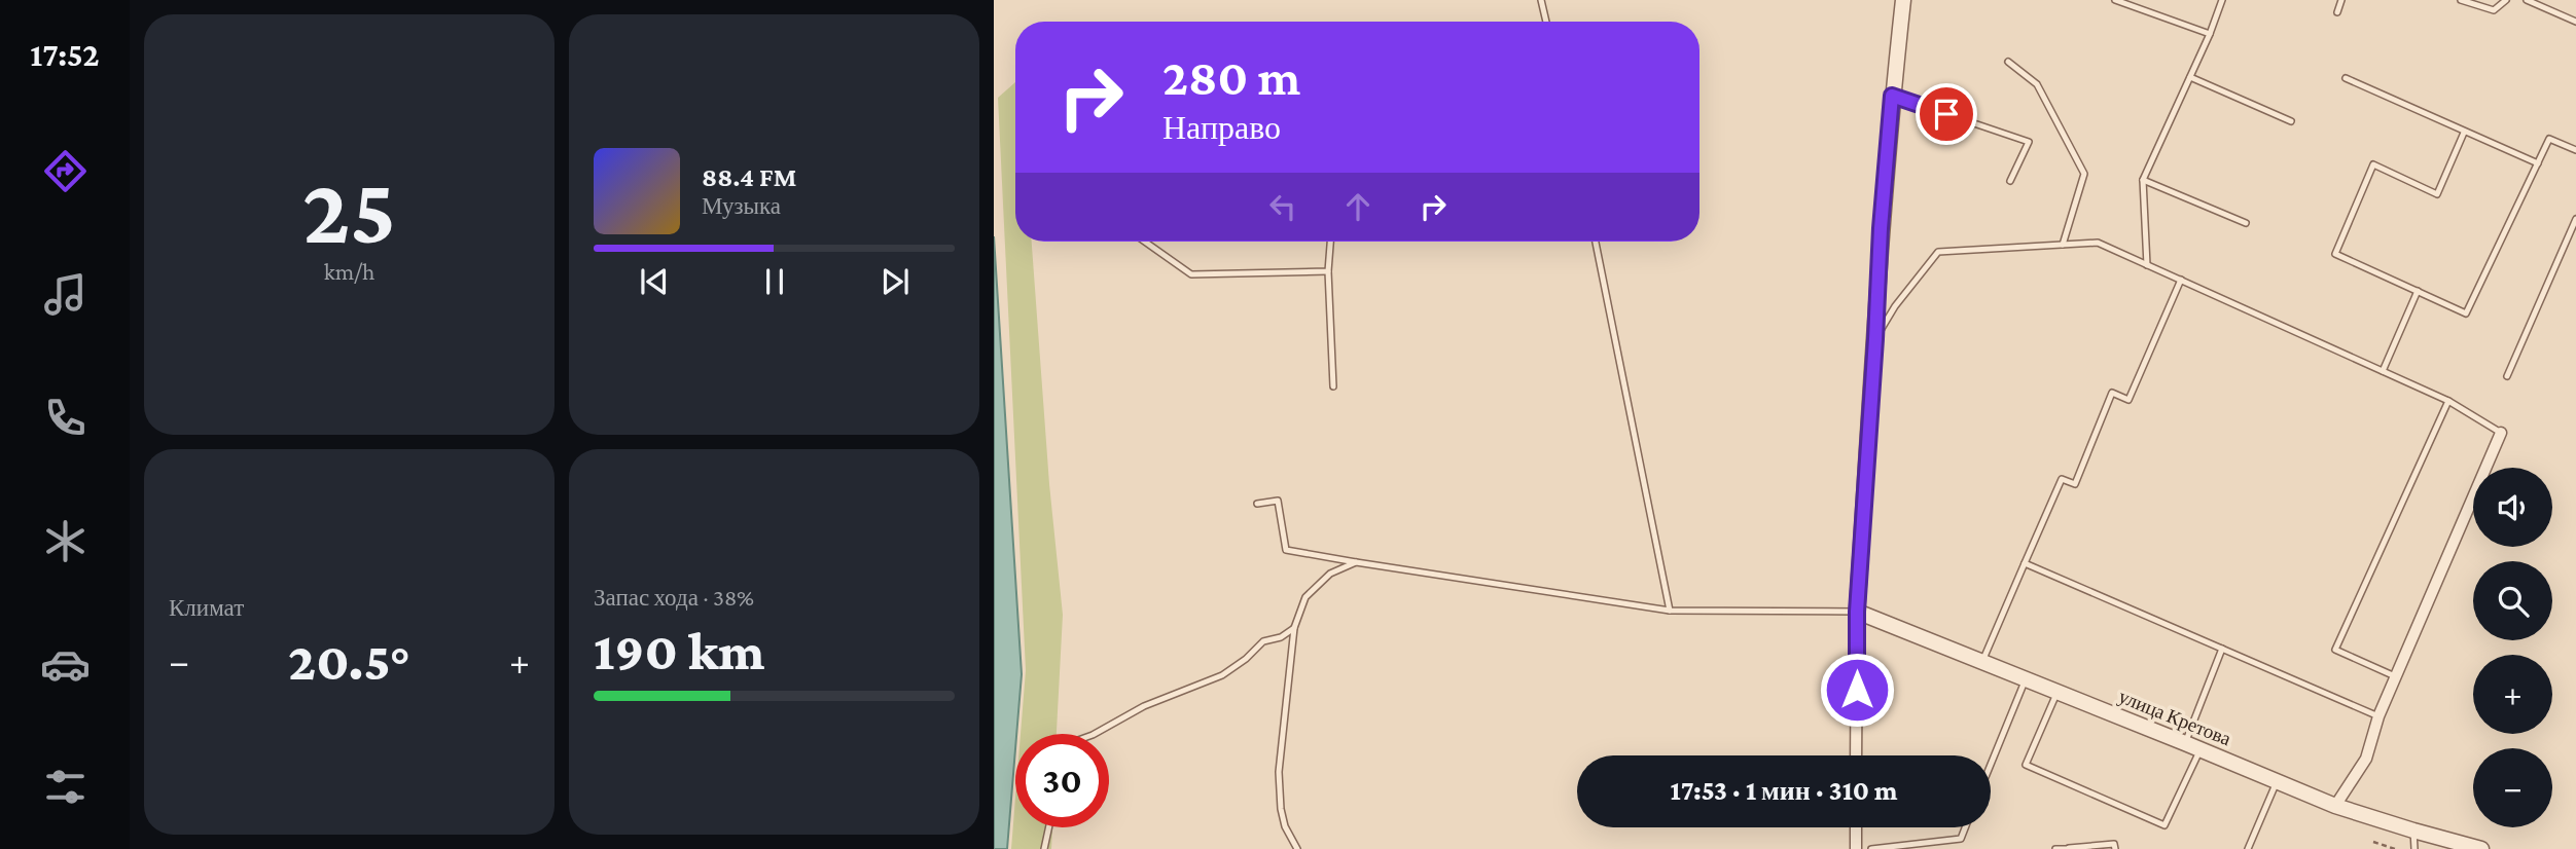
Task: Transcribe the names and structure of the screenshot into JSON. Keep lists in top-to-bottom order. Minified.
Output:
{"streets":{"street":["улица Кретова"]},"page":{"tabs":"17:52","tile":[["25","km/h"],"Климат",["Запас хода · 38%","190 km"]],"turn":["280 m","Направо"],"song":["88.4 FM","Музыка"],"map_buttons":["+","−"],"heat":["−","20.5°","+"],"limit":"30","trip":"17:53 · 1 мин · 310 m"}}
